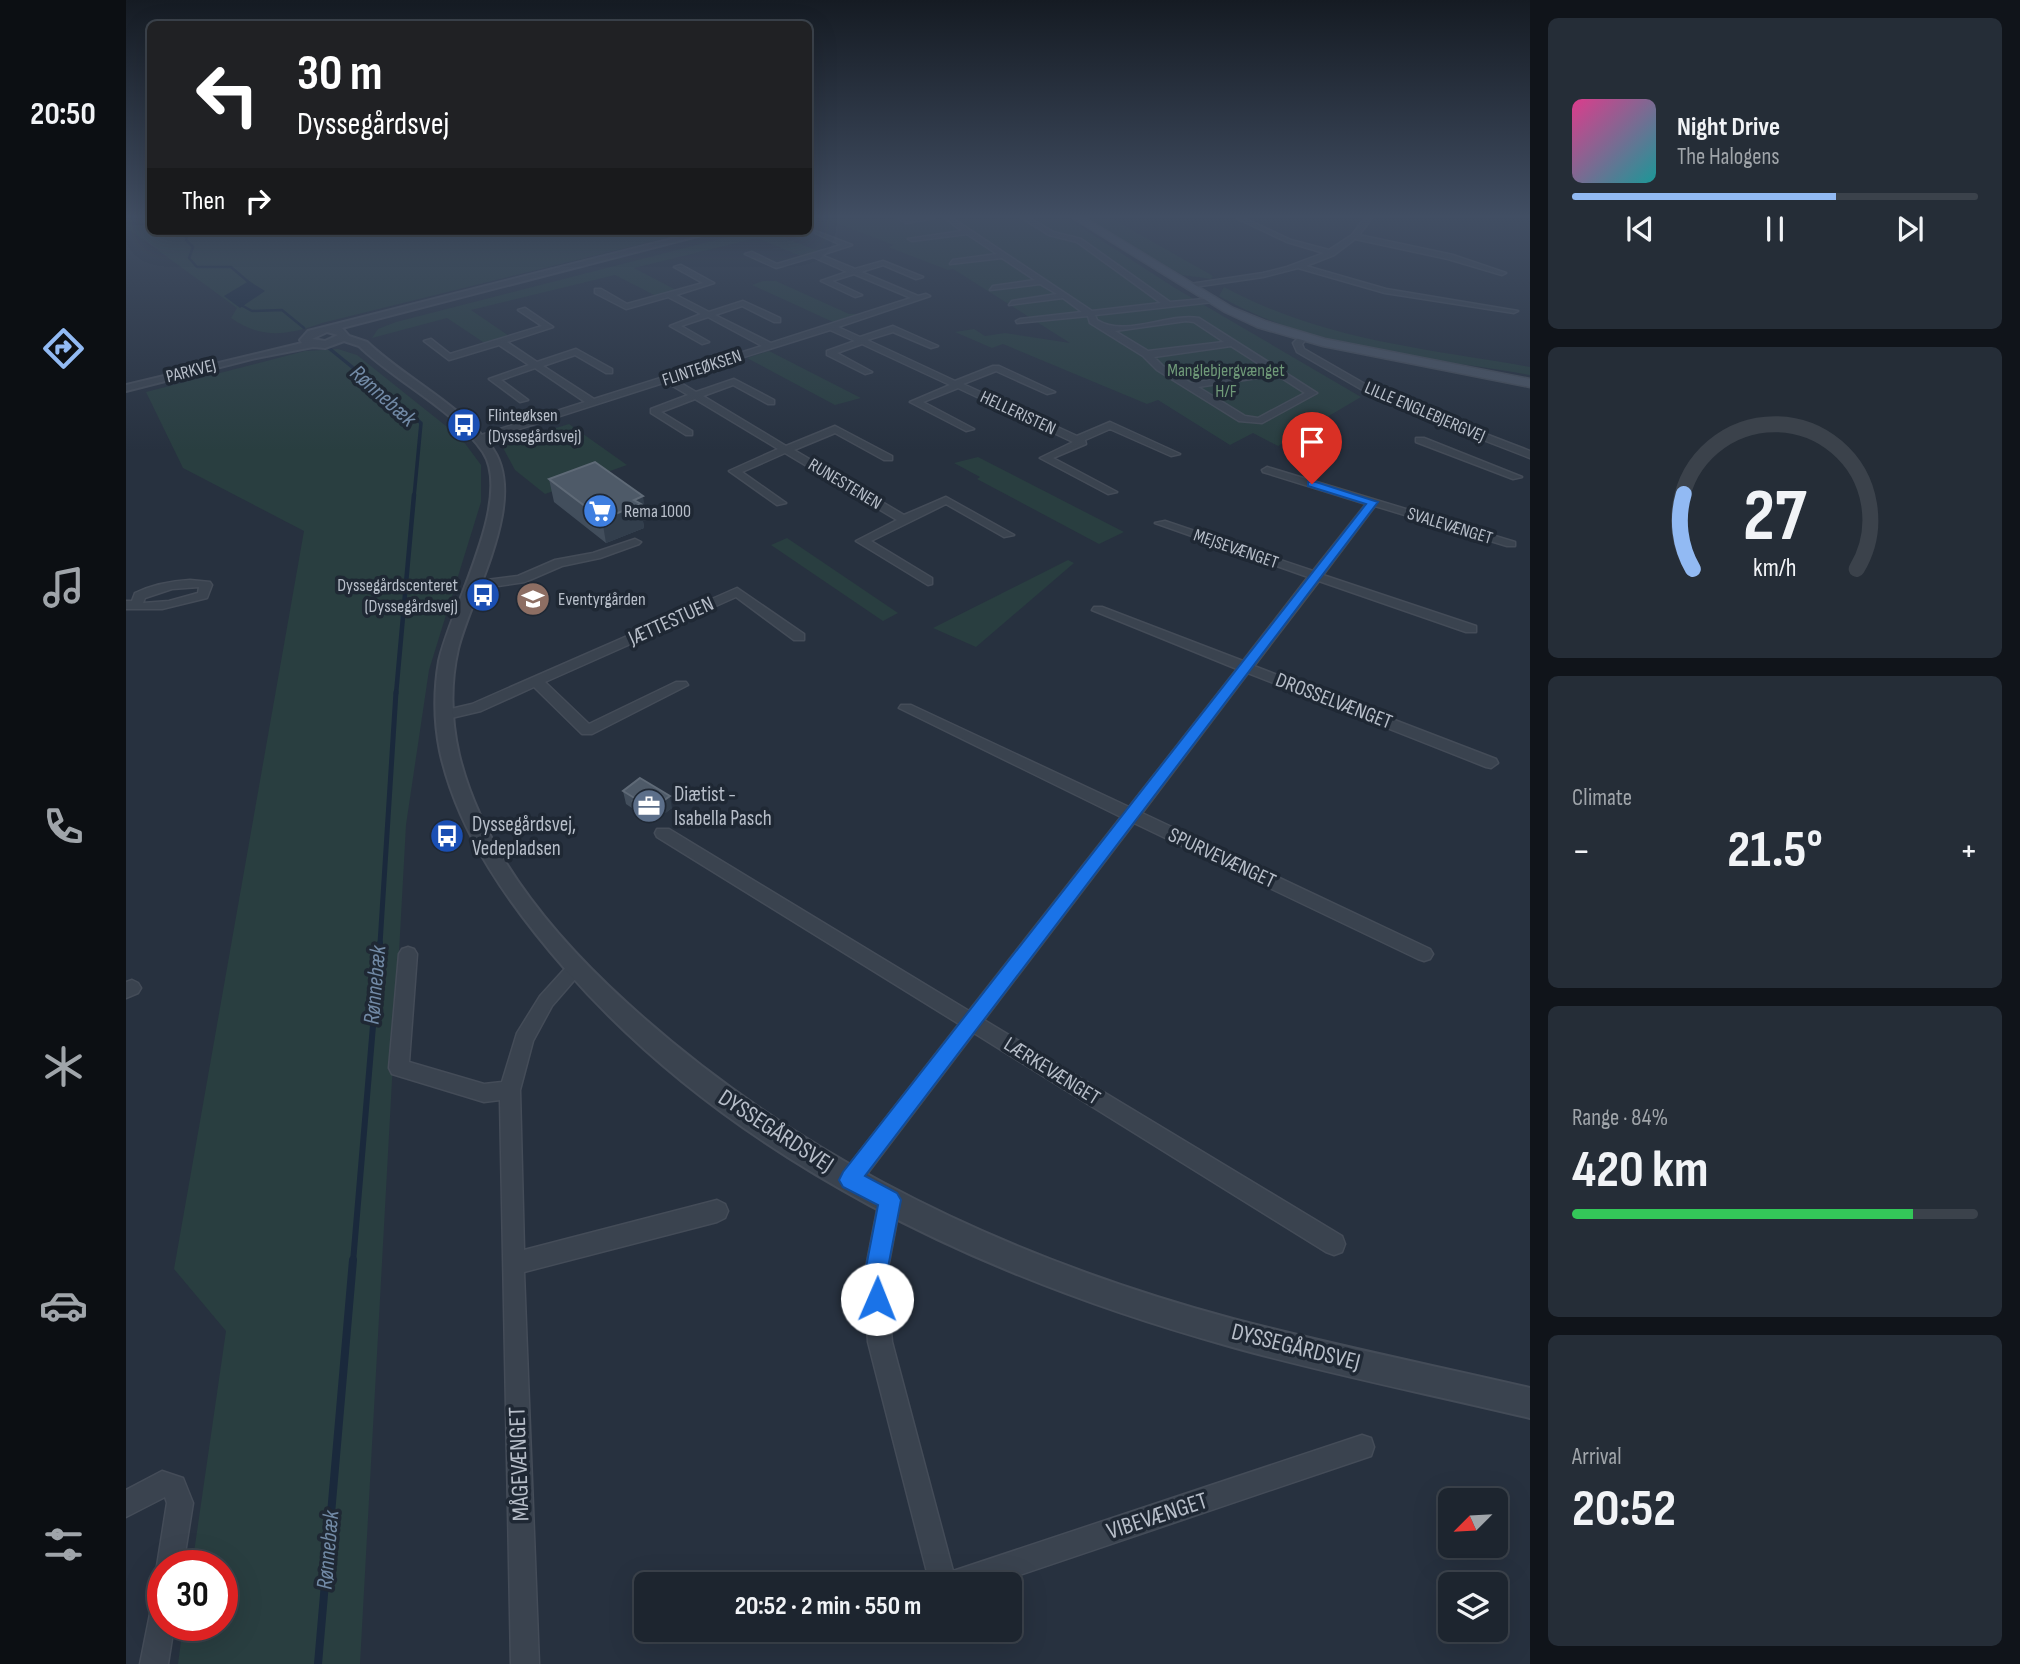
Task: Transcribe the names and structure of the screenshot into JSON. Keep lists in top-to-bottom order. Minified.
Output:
{"streets":{"street":["FLINTEØKSEN","PARKVEJ","LILLE ENGLEBJERGVEJ","HELLERISTEN","RUNESTENEN","SVALEVÆNGET","MEJSEVÆNGET","JÆTTESTUEN","DROSSELVÆNGET","SPURVEVÆNGET","LÆRKEVÆNGET","DYSSEGÅRDSVEJ","MÅGEVÆNGET","VIBEVÆNGET"]},"crossings":[["FLINTEØKSEN","HELLERISTEN"],["FLINTEØKSEN","RUNESTENEN"],["FLINTEØKSEN","DYSSEGÅRDSVEJ"],["JÆTTESTUEN","DYSSEGÅRDSVEJ"],["DYSSEGÅRDSVEJ","MÅGEVÆNGET"]],"water":["Rønnebæk"],"parks":["Manglebjergvænget H/F"],"places":{"bus stop":["Flinteøksen (Dyssegårdsvej)","Dyssegårdscenteret (Dyssegårdsvej)","Dyssegårdsvej, Vedepladsen"],"supermarket":["Rema 1000"],"school or university":["Eventyrgården"],"office":["Diætist - Isabella Pasch"]},"north":"bottom left","page":{"tabs":"20:50","turn":["30 m","Dyssegårdsvej"],"song":["Night Drive","The Halogens"],"then":"Then","tile":["Climate",["Range · 84%","420 km"],["Arrival","20:52"]],"heat":["−","21.5°","+"],"limit":"30","trip":"20:52 · 2 min · 550 m","gauge":["27","km/h"]}}
